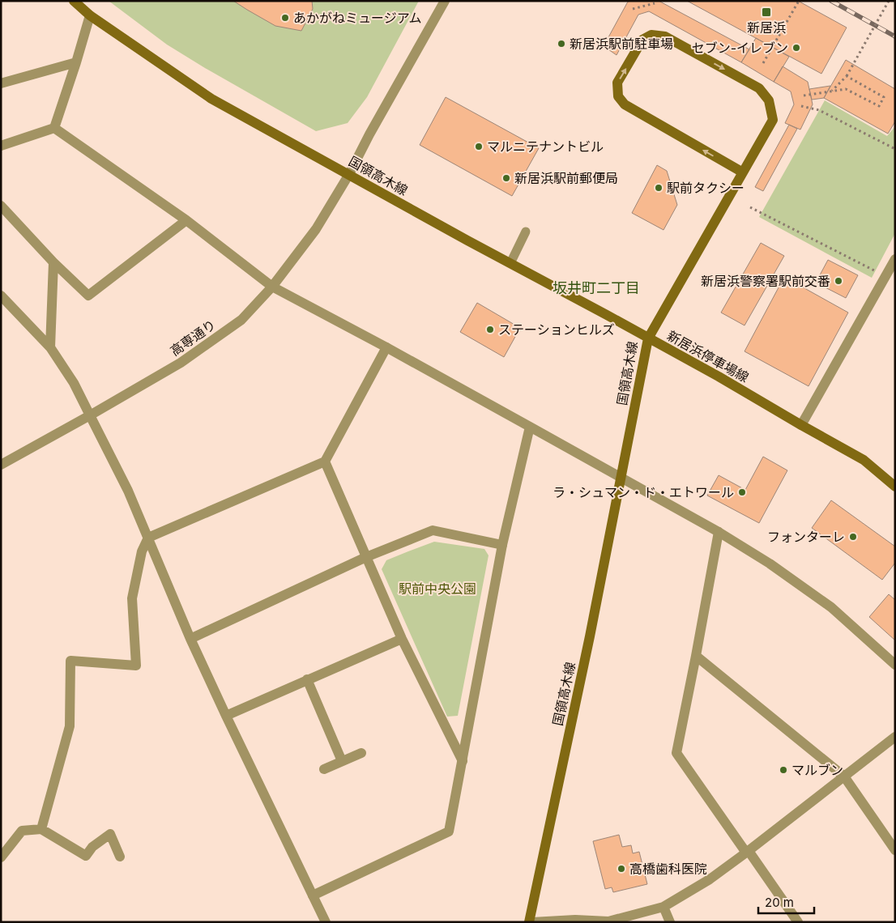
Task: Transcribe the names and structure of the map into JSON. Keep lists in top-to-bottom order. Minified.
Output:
{"streets":{"main road":["国領高木線","新居浜停車場線"],"street":["高専通り"]},"crossings":[["国領高木線","高専通り"],["国領高木線","新居浜停車場線"]],"districts":["坂井町二丁目"],"parks":["駅前中央公園"],"places":{"transit":["新居浜"],"other":["あかがねミュージアム","新居浜駅前駐車場","セブン-イレブン","マルニテナントビル","新居浜駅前郵便局","駅前タクシー","新居浜警察署駅前交番","ステーションヒルズ","ラ・シュマン・ド・エトワール","フォンターレ","マルブン","高橋歯科医院"]},"scale_bar":"20 m"}
